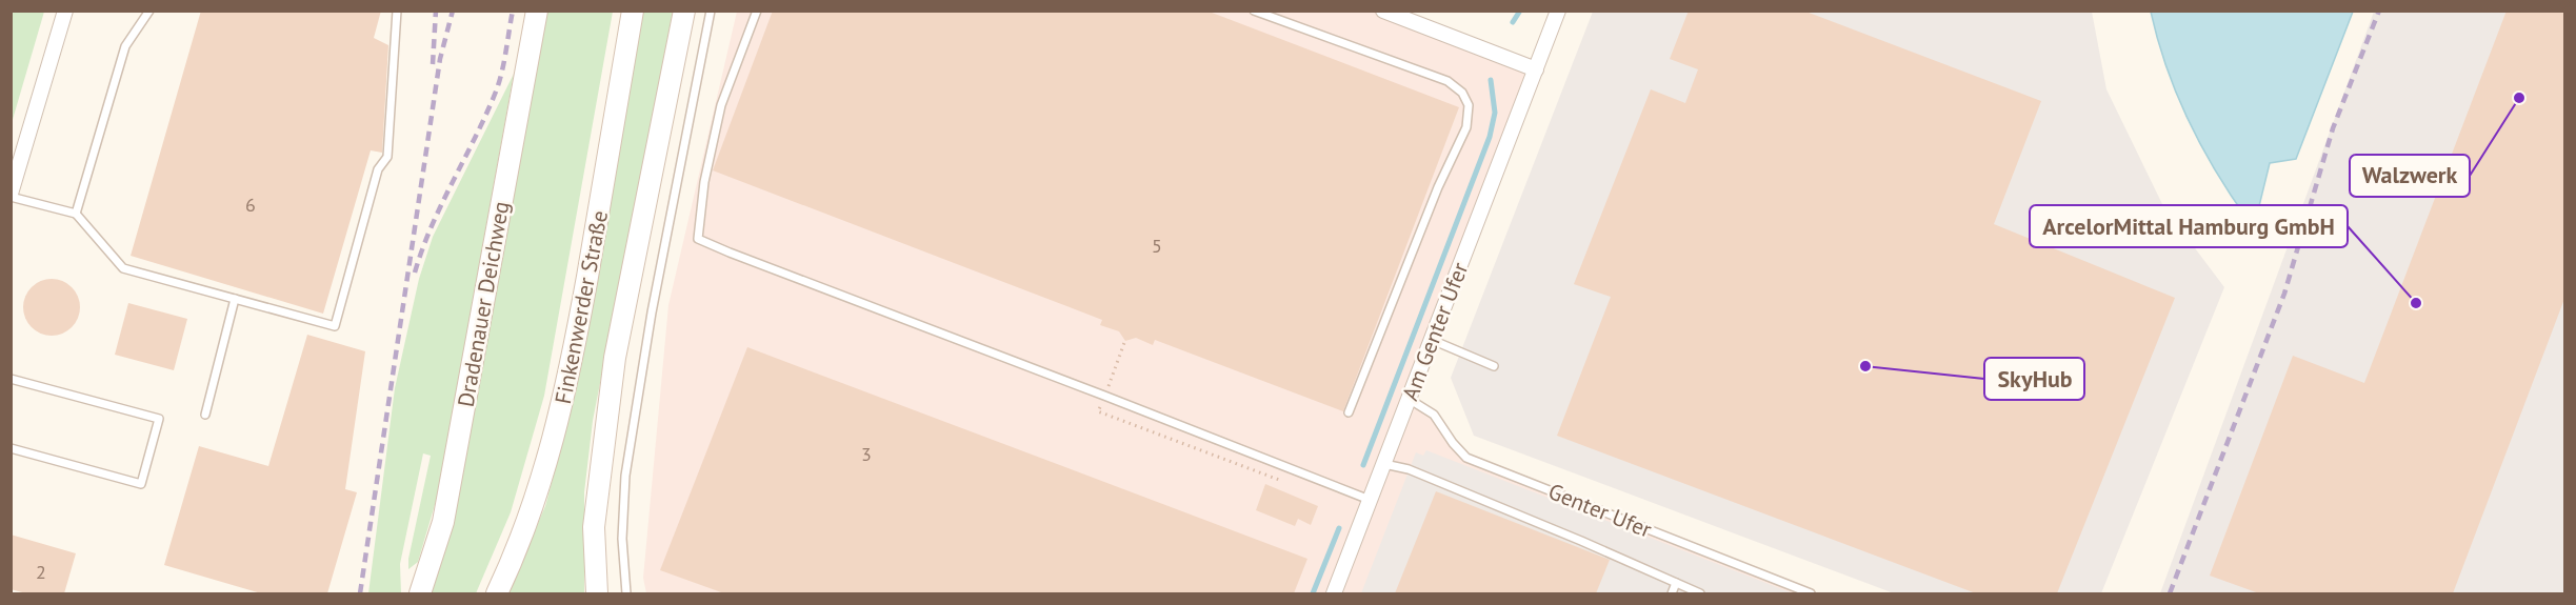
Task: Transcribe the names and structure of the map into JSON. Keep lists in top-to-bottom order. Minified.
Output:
{"streets":{"main road":["Dradenauer Deichweg","Finkenwerder Straße"],"street":["Am Genter Ufer"],"lane":["Genter Ufer"]},"crossings":[["Am Genter Ufer","Genter Ufer"]],"places":["Walzwerk","ArcelorMittal Hamburg GmbH","SkyHub"],"house_numbers":["6","5","3","2"]}
